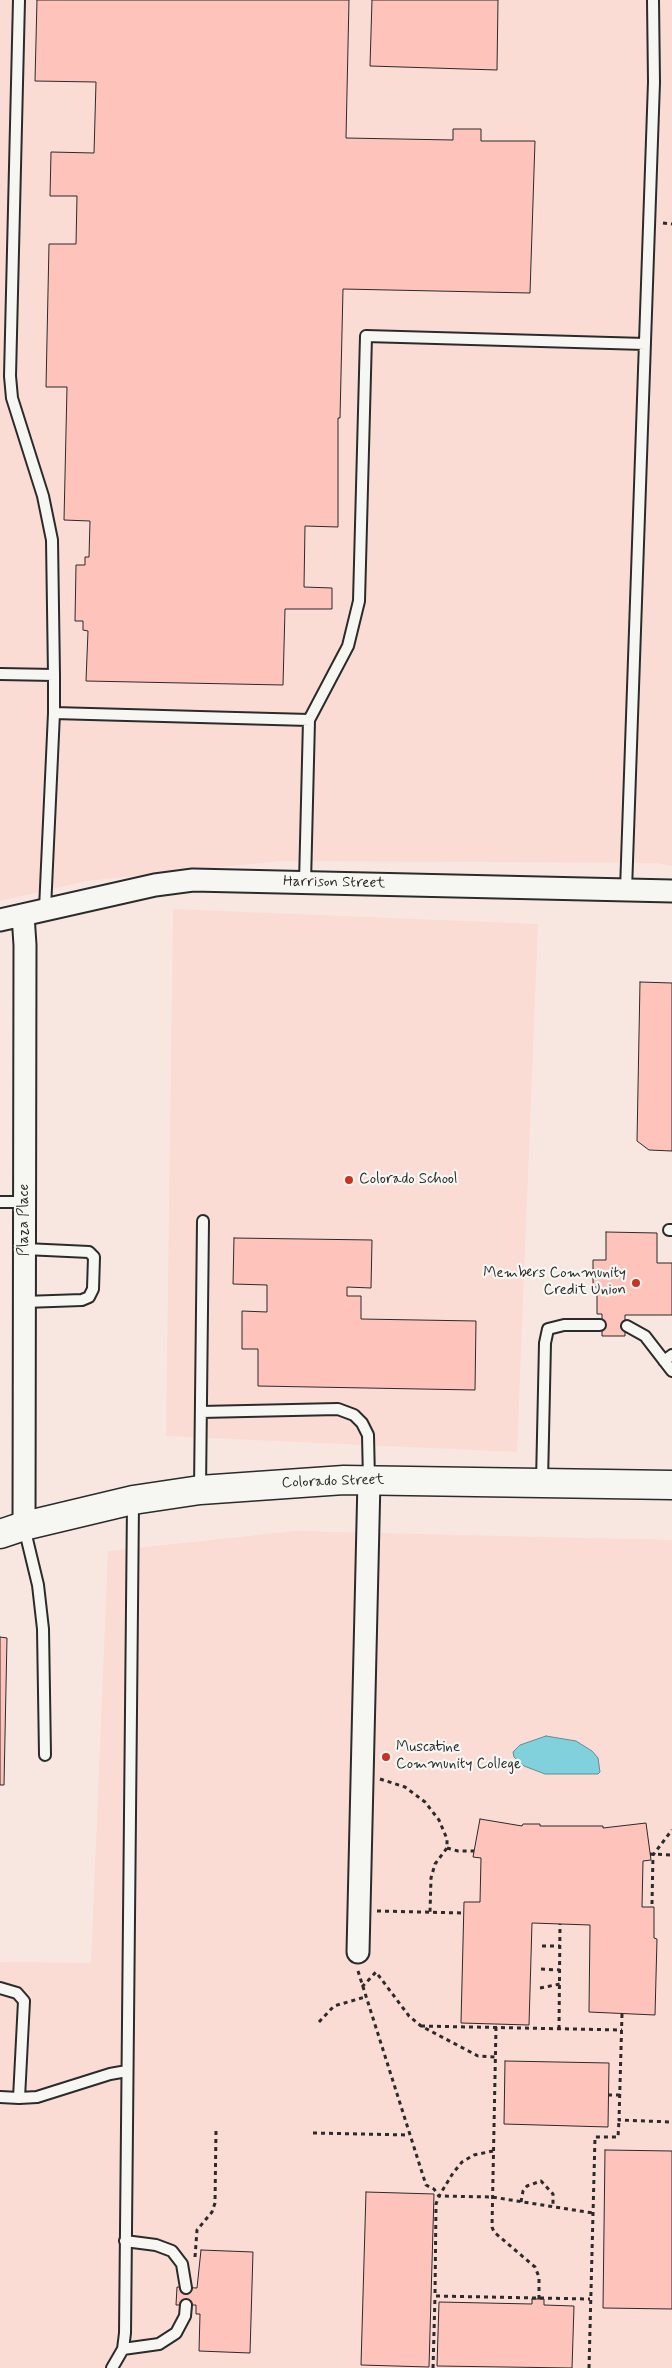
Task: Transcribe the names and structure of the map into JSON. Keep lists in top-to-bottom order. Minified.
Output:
{"streets":{"street":["Harrison Street","Plaza Place","Colorado Street"]},"crossings":[["Harrison Street","Plaza Place"],["Plaza Place","Colorado Street"]],"places":["Colorado School","Members Community Credit Union","Muscatine Community College"]}
